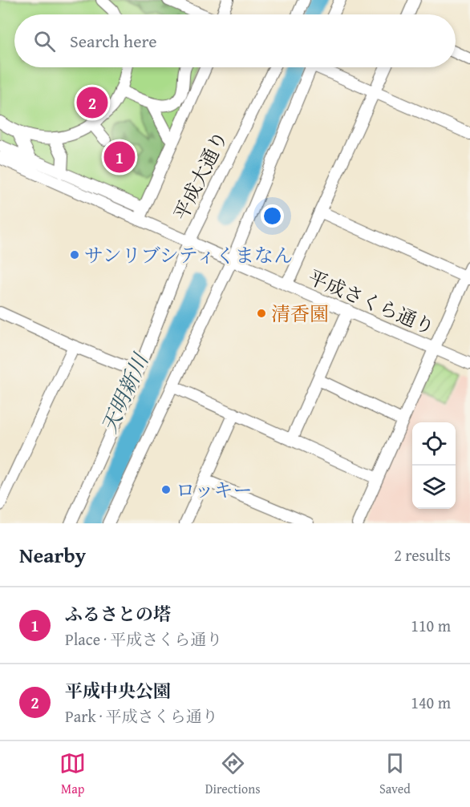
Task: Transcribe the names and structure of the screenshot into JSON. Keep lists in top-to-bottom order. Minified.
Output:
{"streets":{"street":["平成大通り","平成さくら通り"]},"crossings":[["平成大通り","平成さくら通り"]],"water":["天明新川"],"places":["サンリブシティくまなん","清香園","ロッキー"],"page":{"search":"Search here","pins":["2","1"],"heading":["Nearby","2 results"],"list":[{"mark":"1","name":"ふるさとの塔","note":"Place · 平成さくら通り","value":"110 m"},{"mark":"2","name":"平成中央公園","note":"Park · 平成さくら通り","value":"140 m"}],"nav":["Map","Directions","Saved"]}}
